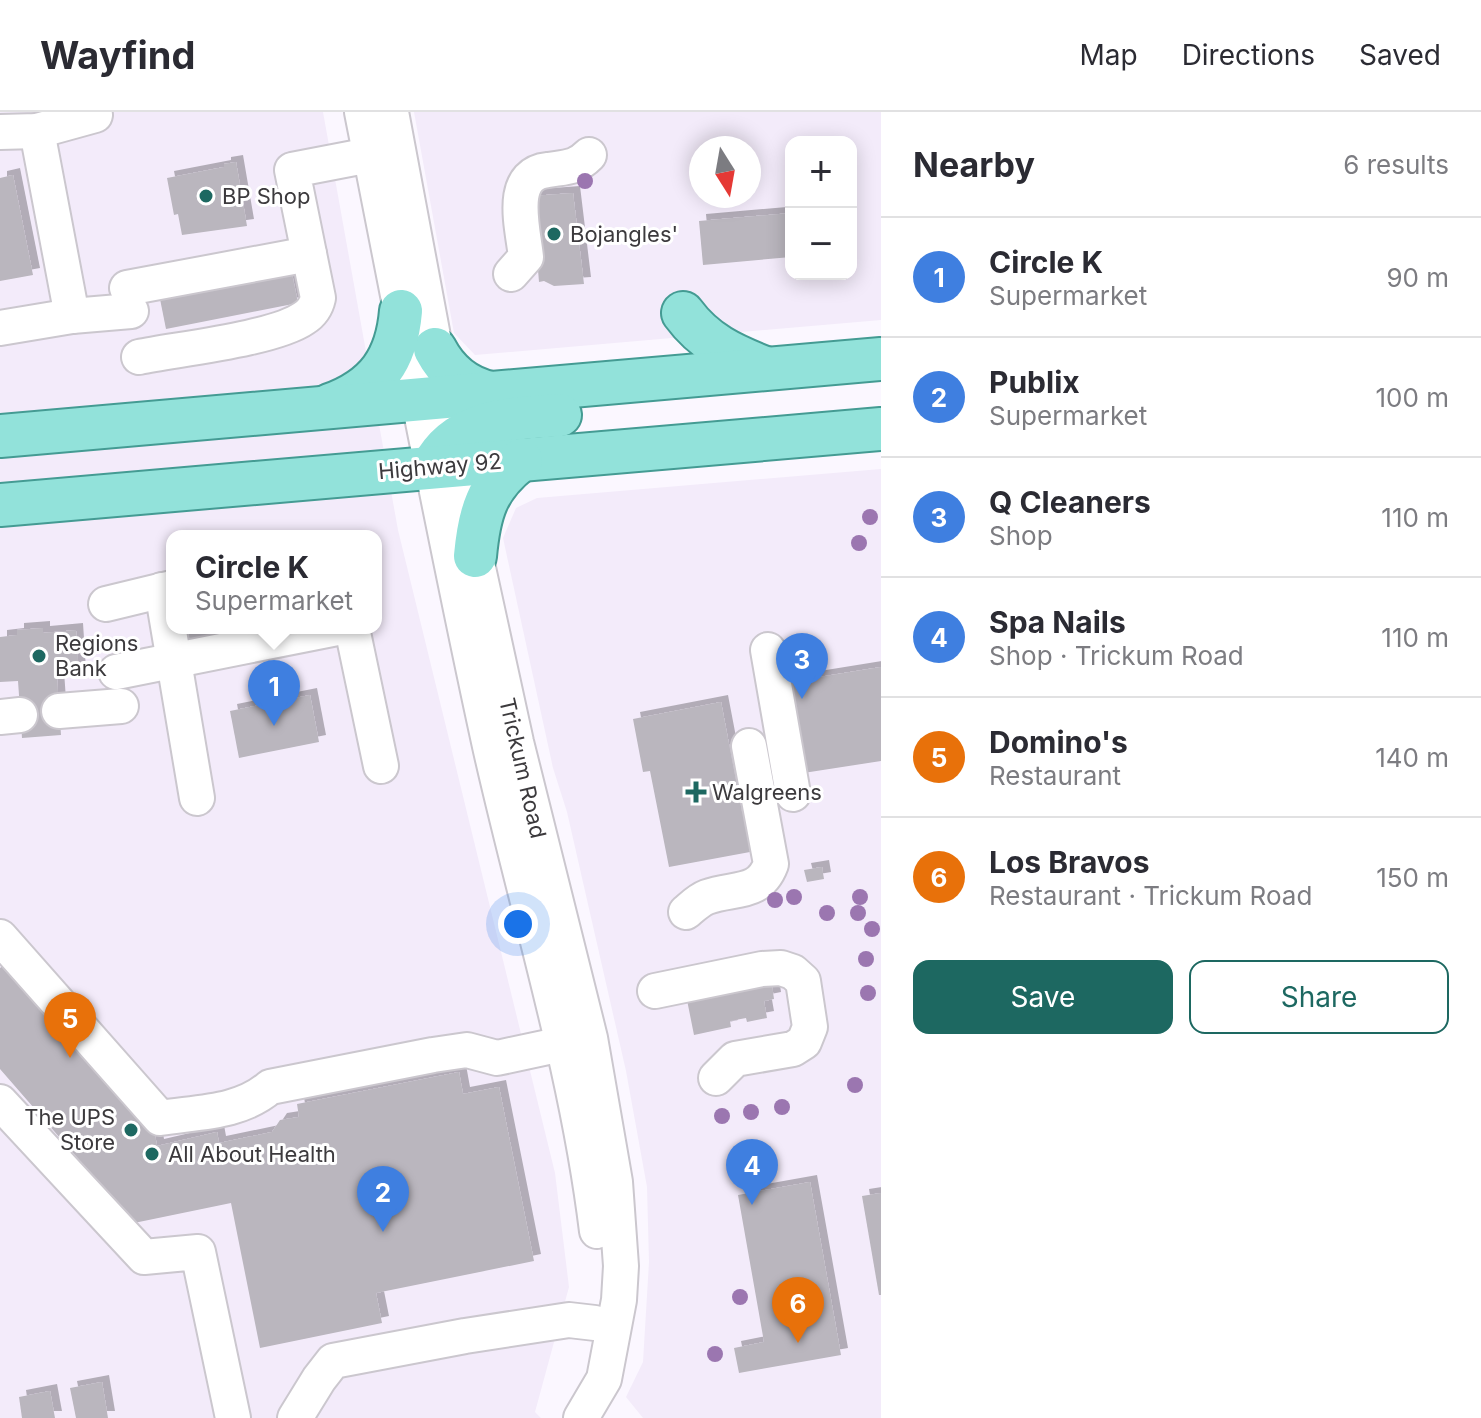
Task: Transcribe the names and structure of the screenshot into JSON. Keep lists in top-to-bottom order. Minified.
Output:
{"streets":{"main road":["Highway 92"],"street":["Trickum Road"]},"crossings":[["Highway 92","Trickum Road"]],"places":{"other":["BP Shop","Bojangles'","Regions Bank","The UPS Store","All About Health"],"health":["Walgreens"]},"north":"bottom","page":{"header":"Wayfind","nav":["Map","Directions","Saved"],"heading":["Nearby","6 results"],"map_buttons":["+","−"],"list":[{"mark":"1","name":"Circle K","note":"Supermarket","value":"90 m"},{"mark":"2","name":"Publix","note":"Supermarket","value":"100 m"},{"mark":"3","name":"Q Cleaners","note":"Shop","value":"110 m"},{"mark":"4","name":"Spa Nails","note":"Shop · Trickum Road","value":"110 m"},{"mark":"5","name":"Domino's","note":"Restaurant","value":"140 m"},{"mark":"6","name":"Los Bravos","note":"Restaurant · Trickum Road","value":"150 m"}],"popup":["Circle K","Supermarket"],"pins":["3","1","5","4","2","6"],"buttons":["Save","Share"]}}
